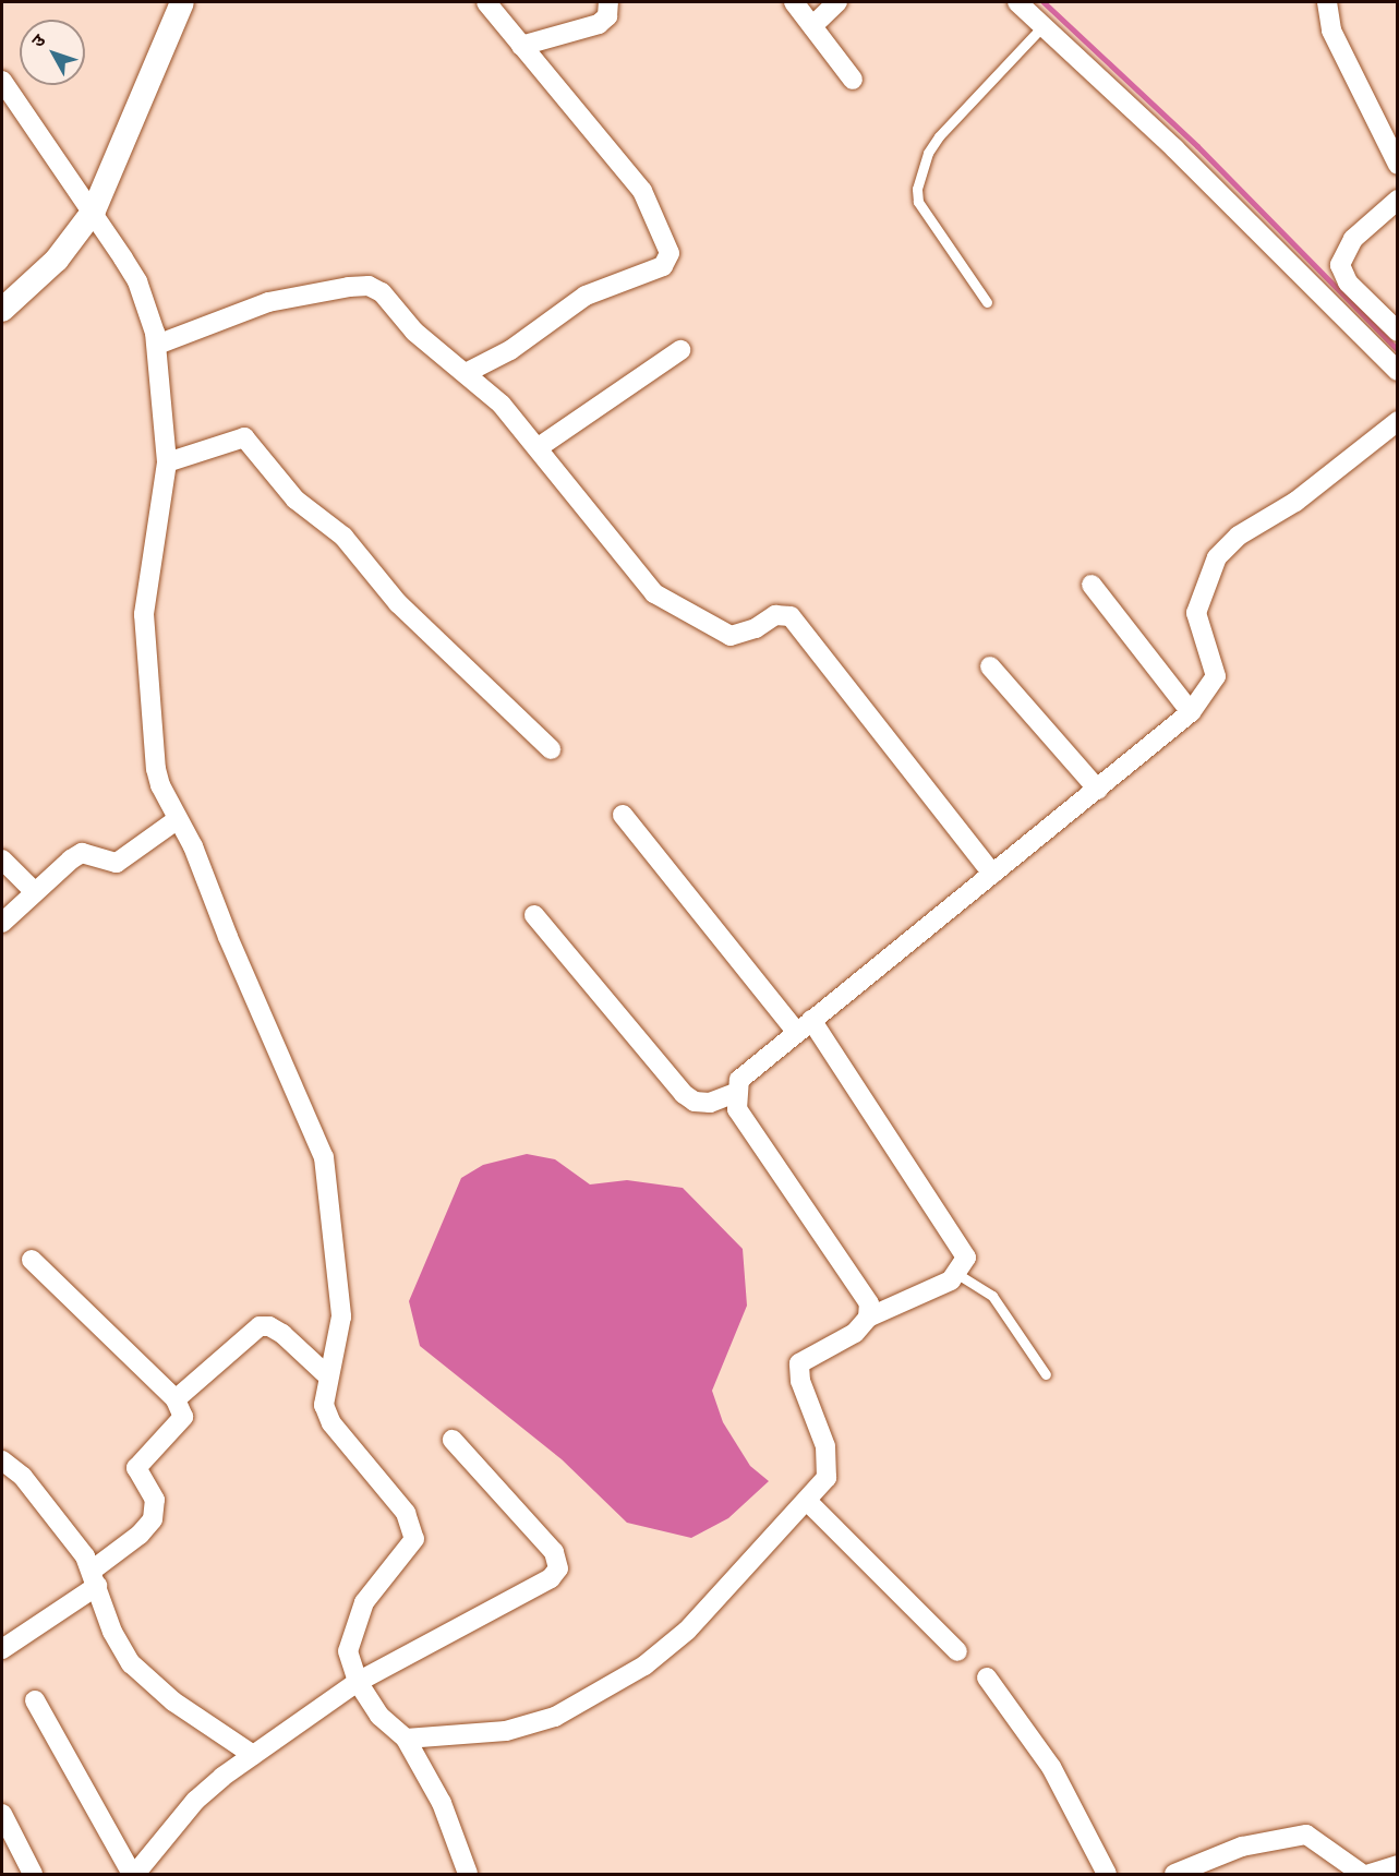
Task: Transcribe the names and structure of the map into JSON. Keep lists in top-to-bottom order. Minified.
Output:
{"north":"top left"}
